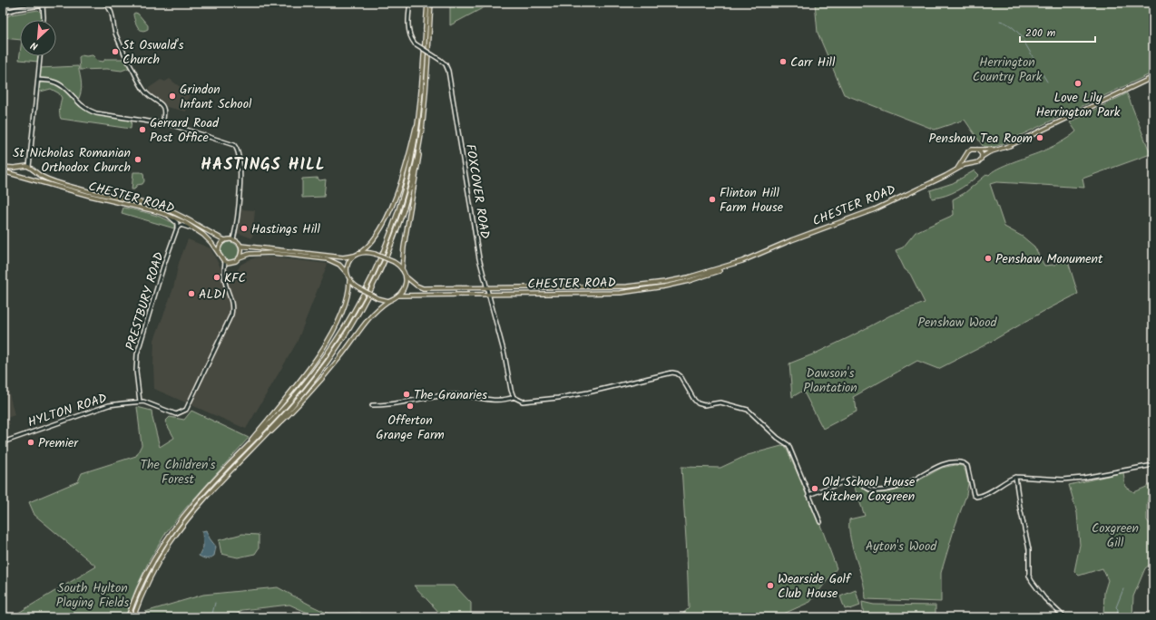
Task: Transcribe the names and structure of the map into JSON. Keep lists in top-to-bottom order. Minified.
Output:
{"streets":{"main road":["CHESTER ROAD"],"street":["FOXCOVER ROAD","PRESTBURY ROAD","HYLTON ROAD"]},"crossings":[["FOXCOVER ROAD","CHESTER ROAD"],["PRESTBURY ROAD","HYLTON ROAD"]],"districts":["HASTINGS HILL"],"parks":["Herrington Country Park","Penshaw Wood","Dawson's Plantation","The Children's Forest","Coxgreen Gill","Ayton's Wood","South Hylton Playing Fields"],"places":["St Oswald's Church","Carr Hill","Love Lily Herrington Park","Grindon Infant School","Gerrard Road Post Office","Penshaw Tea Room","St Nicholas Romanian Orthodox Church","Flinton Hill Farm House","Hastings Hill","Penshaw Monument","KFC","ALDI","The Granaries","Offerton Grange Farm","Premier","Old School House Kitchen Coxgreen","Wearside Golf Club House"],"scale_bar":"200 m","north":"bottom left"}
